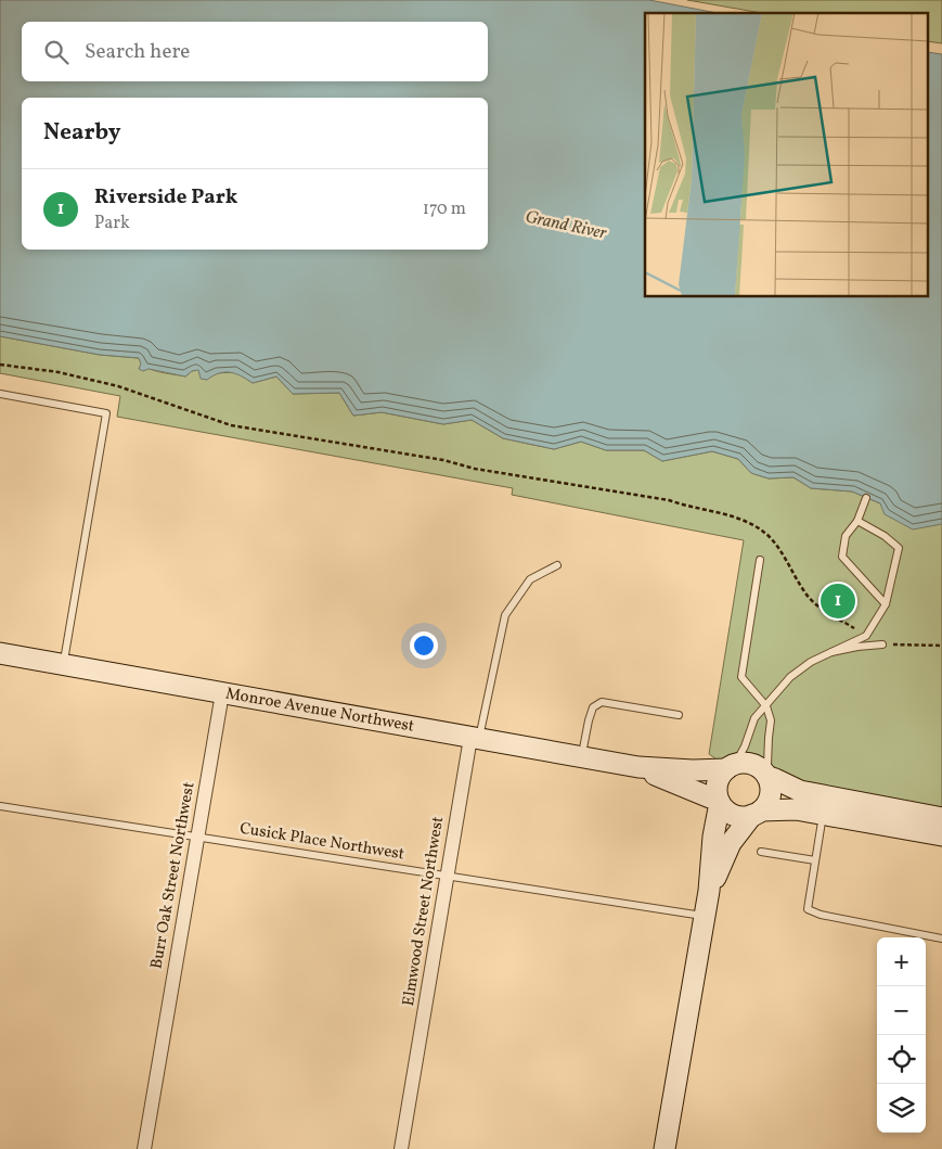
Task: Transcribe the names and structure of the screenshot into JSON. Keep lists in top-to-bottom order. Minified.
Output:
{"streets":{"main road":["Monroe Avenue Northwest"],"street":["Burr Oak Street Northwest","Elmwood Street Northwest"],"lane":["Cusick Place Northwest"]},"crossings":[["Monroe Avenue Northwest","Burr Oak Street Northwest"],["Monroe Avenue Northwest","Elmwood Street Northwest"],["Cusick Place Northwest","Burr Oak Street Northwest"],["Cusick Place Northwest","Elmwood Street Northwest"]],"water":["Grand River"],"page":{"search":"Search here","heading":"Nearby","list":[{"mark":"1","name":"Riverside Park","note":"Park","value":"170 m"}],"pins":"1","map_buttons":["+","−"]}}
